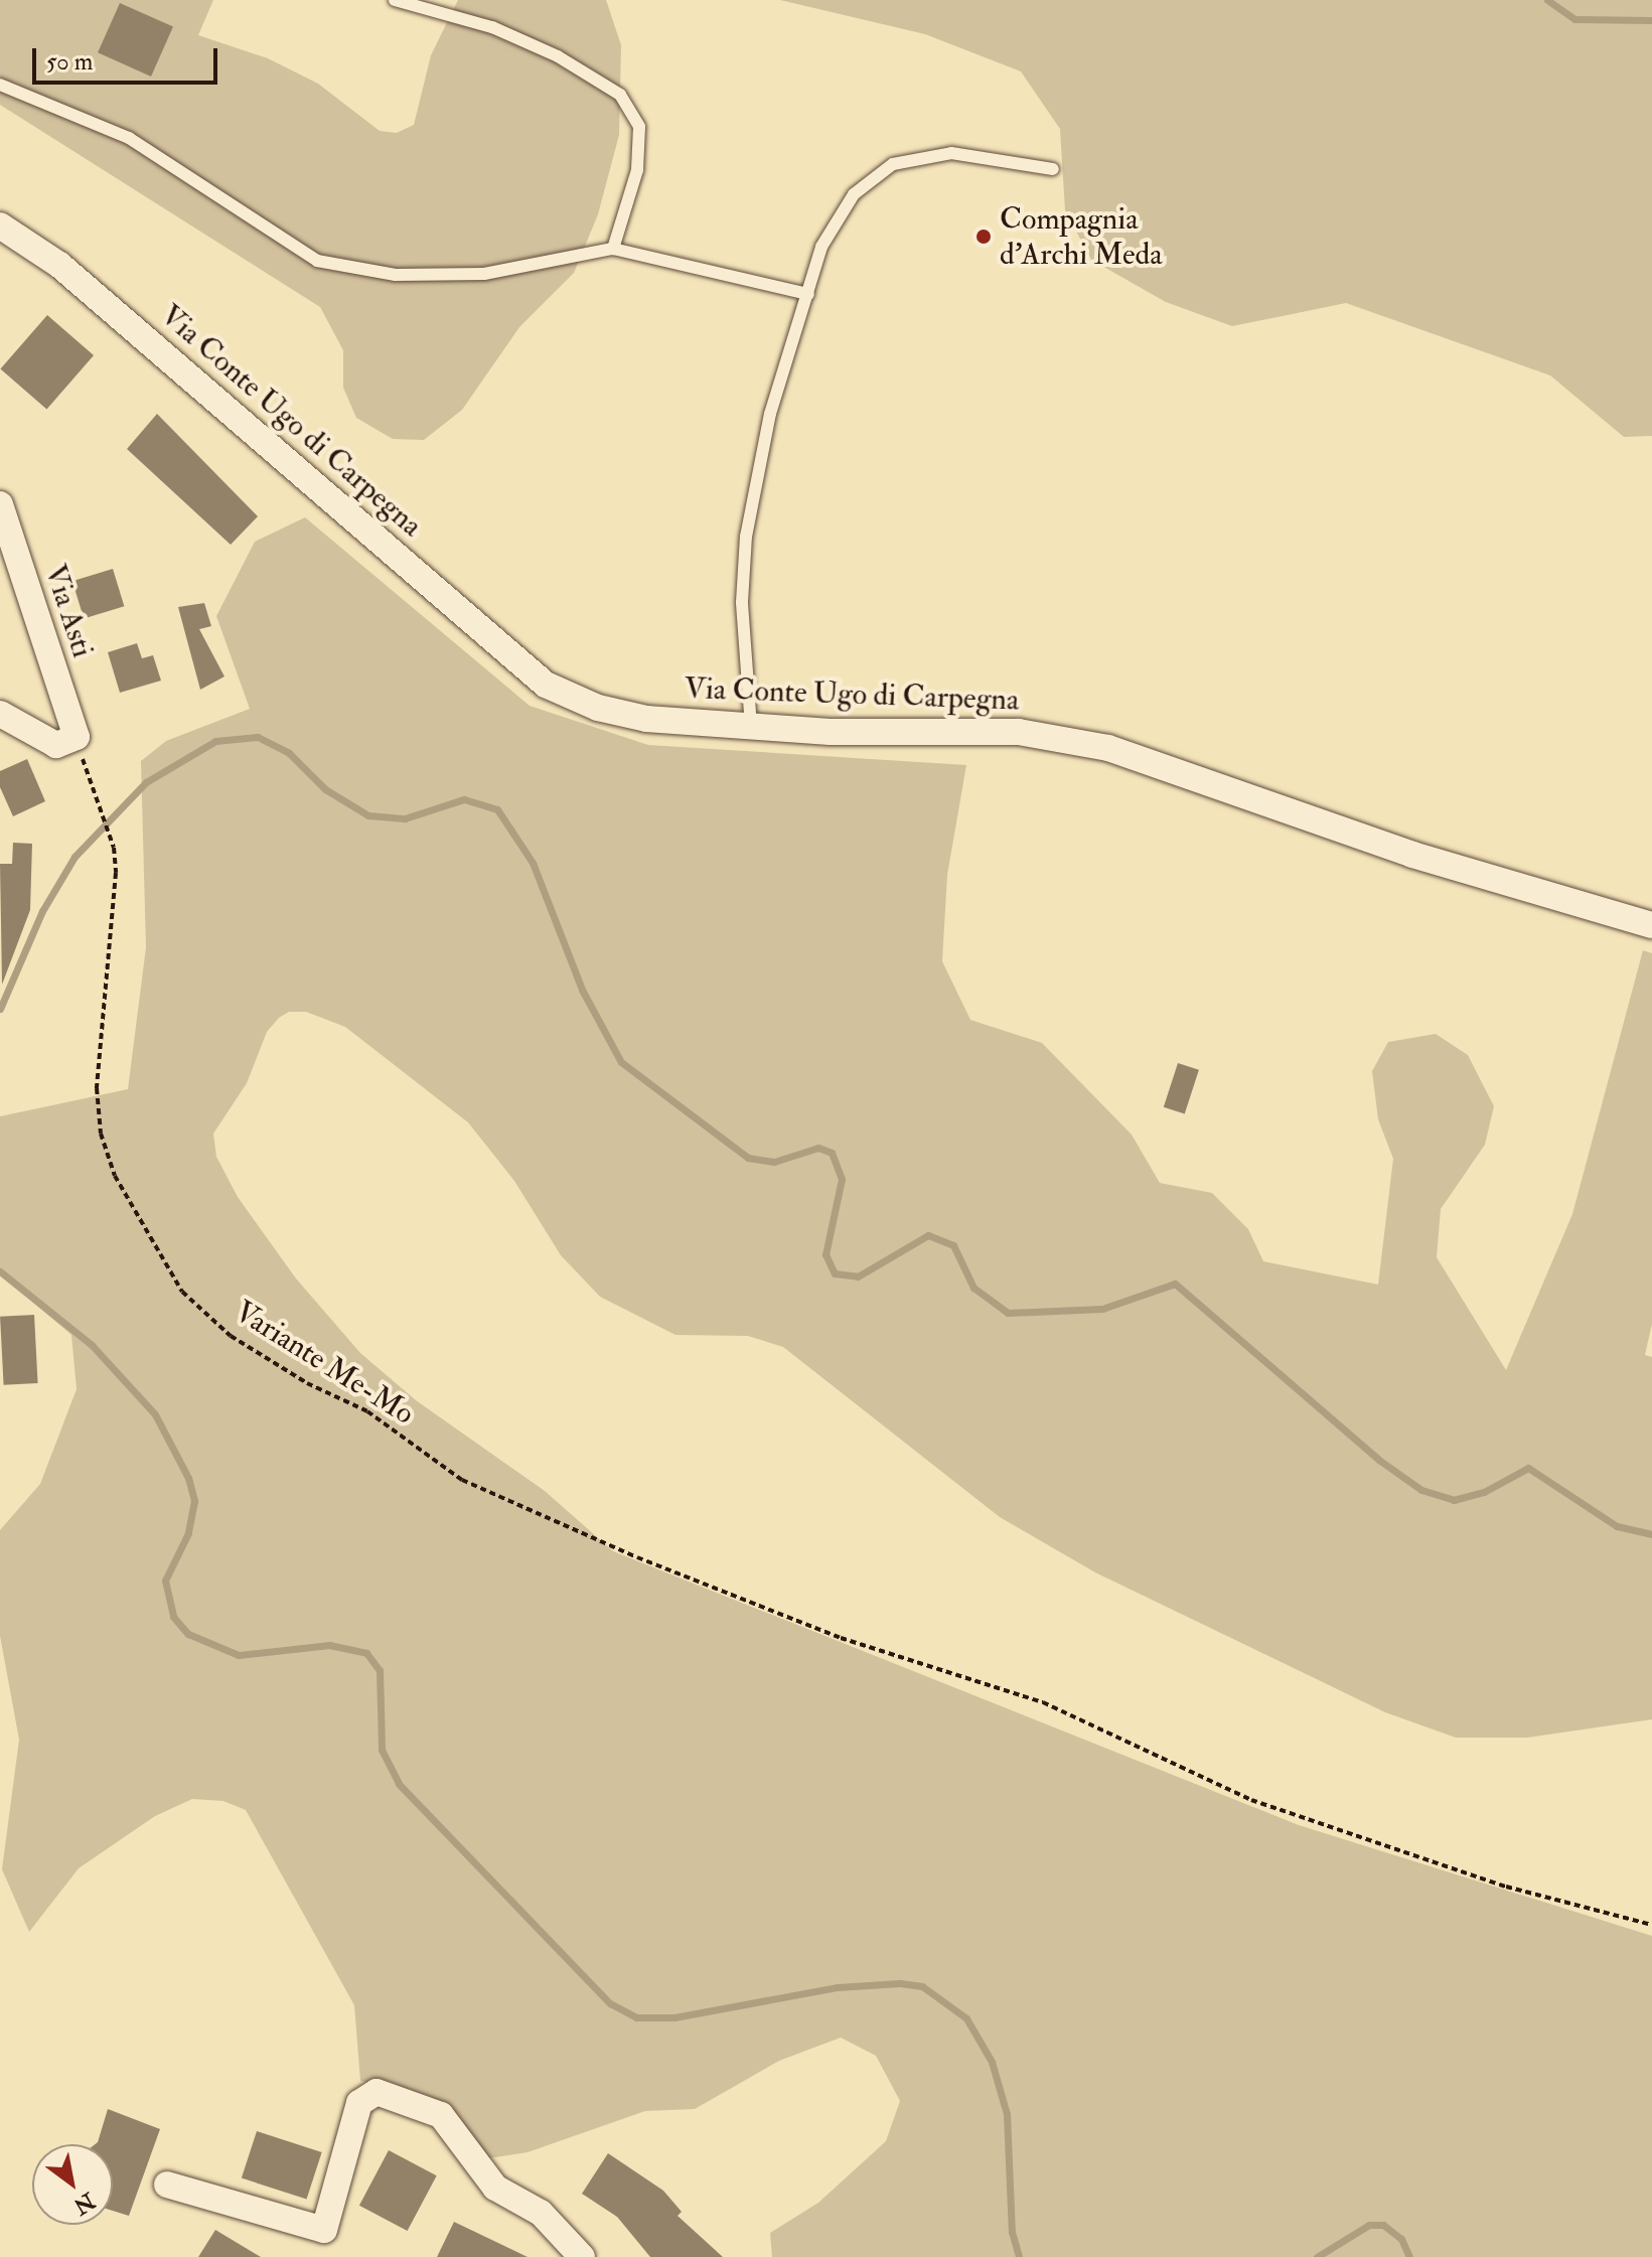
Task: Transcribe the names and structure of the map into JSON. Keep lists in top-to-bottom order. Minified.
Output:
{"streets":{"street":["Via Conte Ugo di Carpegna","Via Asti"],"path":["Variante Me-Mo"]},"crossings":[["Via Asti","Variante Me-Mo"]],"places":["Compagnia d'Archi Meda"],"scale_bar":"50 m","north":"bottom right"}
